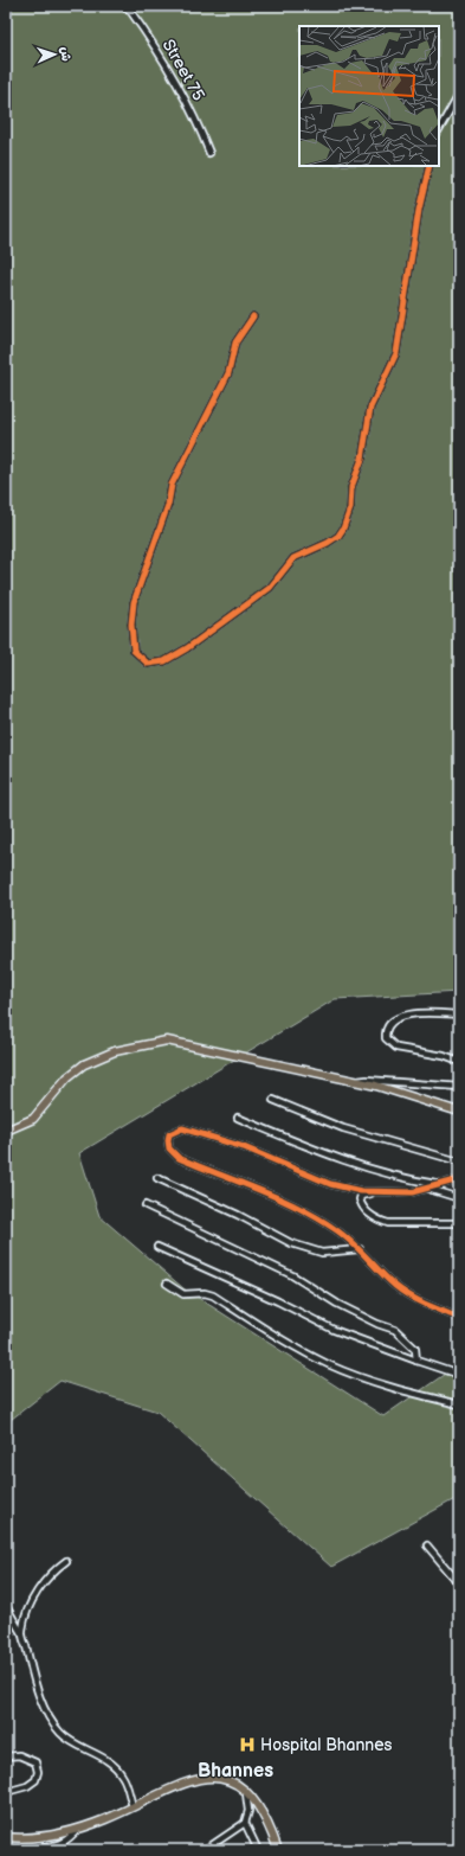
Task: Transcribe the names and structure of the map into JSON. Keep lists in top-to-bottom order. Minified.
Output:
{"streets":{"street":["Street 75"]},"districts":["Bhannes"],"places":{"hospital":["Hospital Bhannes"]},"north":"right"}
